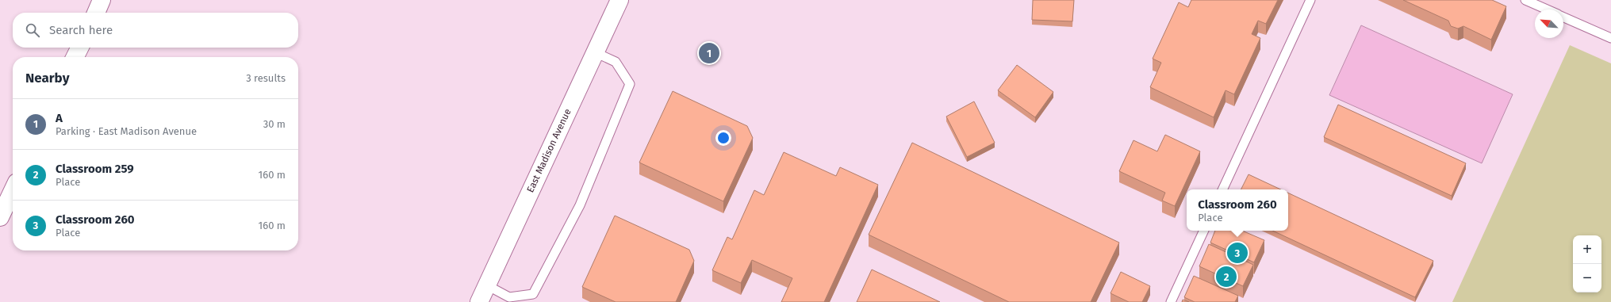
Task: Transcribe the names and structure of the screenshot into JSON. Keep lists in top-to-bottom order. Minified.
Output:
{"streets":{"street":["East Madison Avenue"]},"north":"top left","page":{"search":"Search here","pins":["1","3","2"],"heading":["Nearby","3 results"],"list":[{"mark":"1","name":"A","note":"Parking · East Madison Avenue","value":"30 m"},{"mark":"2","name":"Classroom 259","note":"Place","value":"160 m"},{"mark":"3","name":"Classroom 260","note":"Place","value":"160 m"}],"popup":["Classroom 260","Place"],"map_buttons":["+","−"]}}
